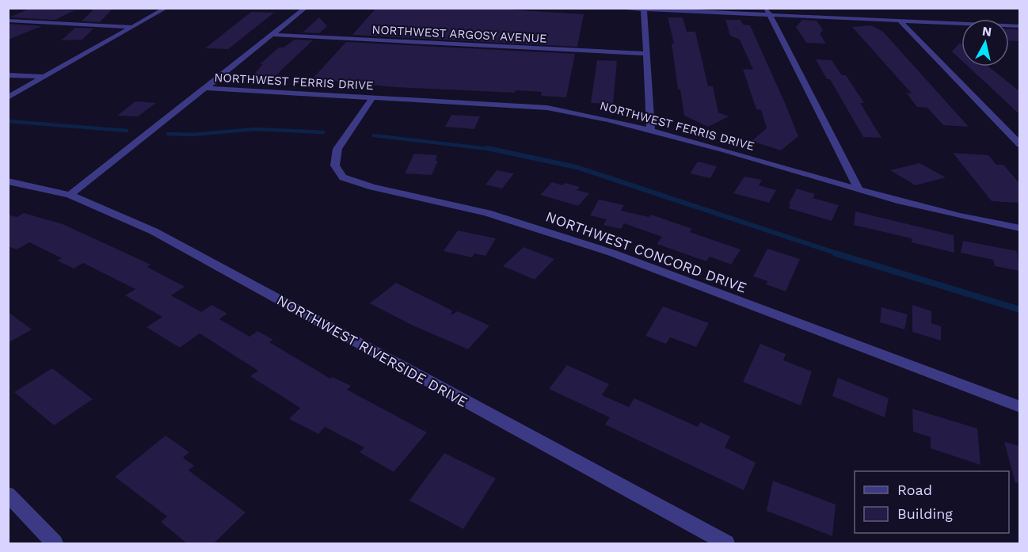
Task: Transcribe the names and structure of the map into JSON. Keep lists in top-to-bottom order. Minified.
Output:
{"streets":{"street":["NORTHWEST ARGOSY AVENUE","NORTHWEST FERRIS DRIVE","NORTHWEST CONCORD DRIVE","NORTHWEST RIVERSIDE DRIVE"]},"crossings":[["NORTHWEST FERRIS DRIVE","NORTHWEST CONCORD DRIVE"]],"legend":["Road","Building"],"north":"top"}
